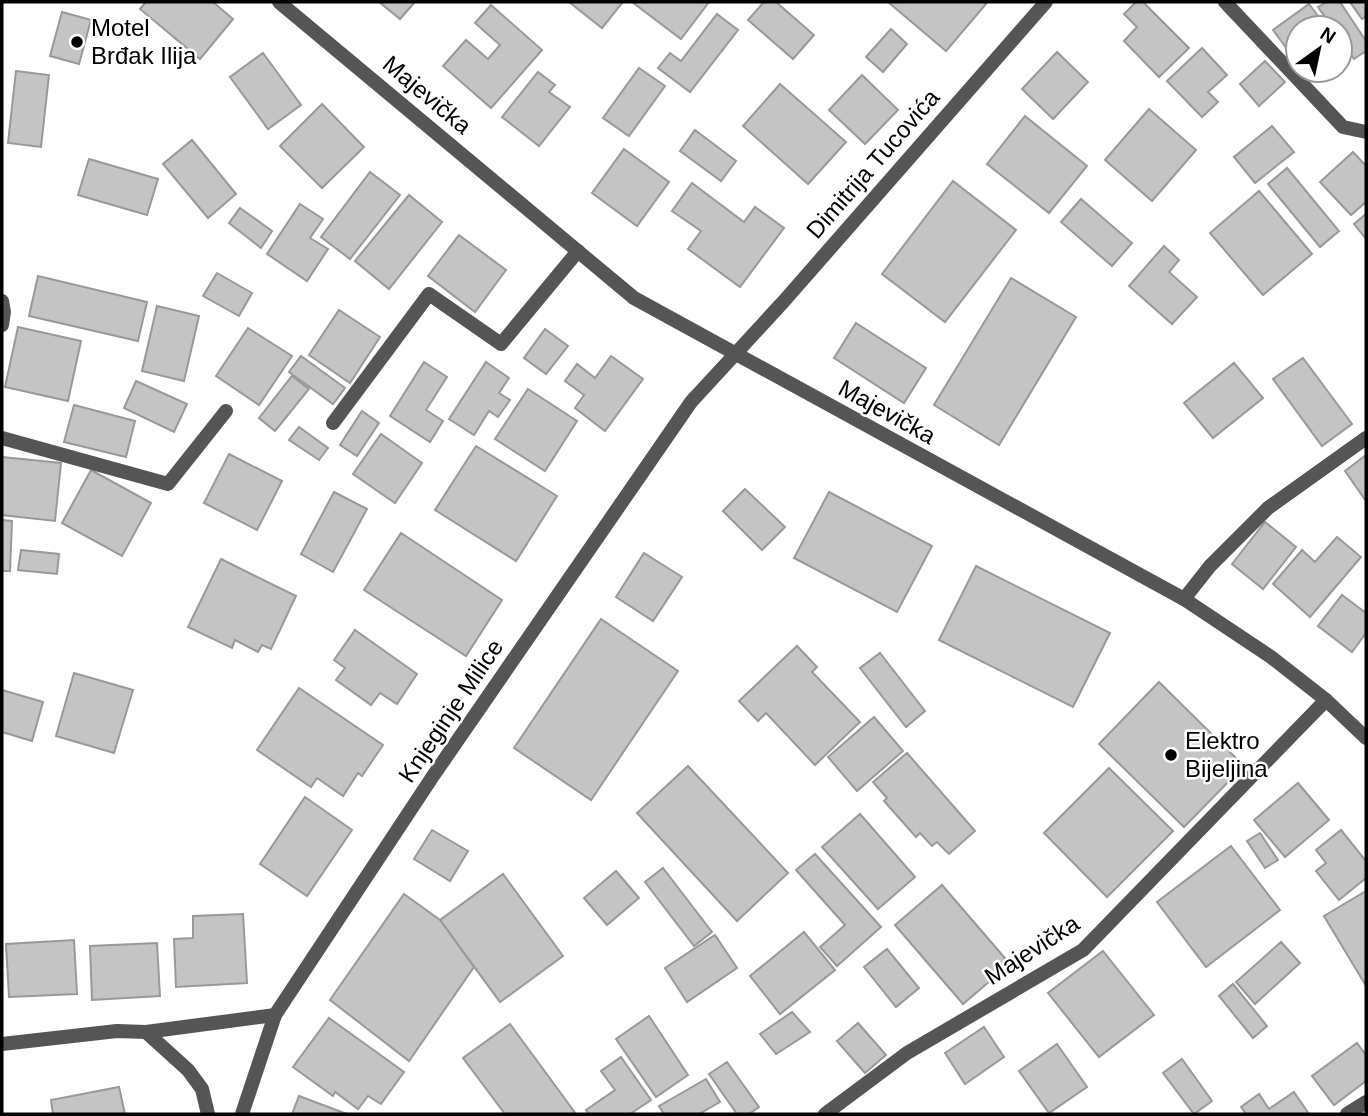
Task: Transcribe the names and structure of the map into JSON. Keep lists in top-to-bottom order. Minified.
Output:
{"streets":{"street":["Majevička","Dimitrija Tucovića","Knjeginje Milice"]},"crossings":[["Majevička","Dimitrija Tucovića"],["Majevička","Knjeginje Milice"],["Dimitrija Tucovića","Knjeginje Milice"]],"places":["Motel Brđak Ilija","Elektro Bijeljina"],"north":"top right"}
